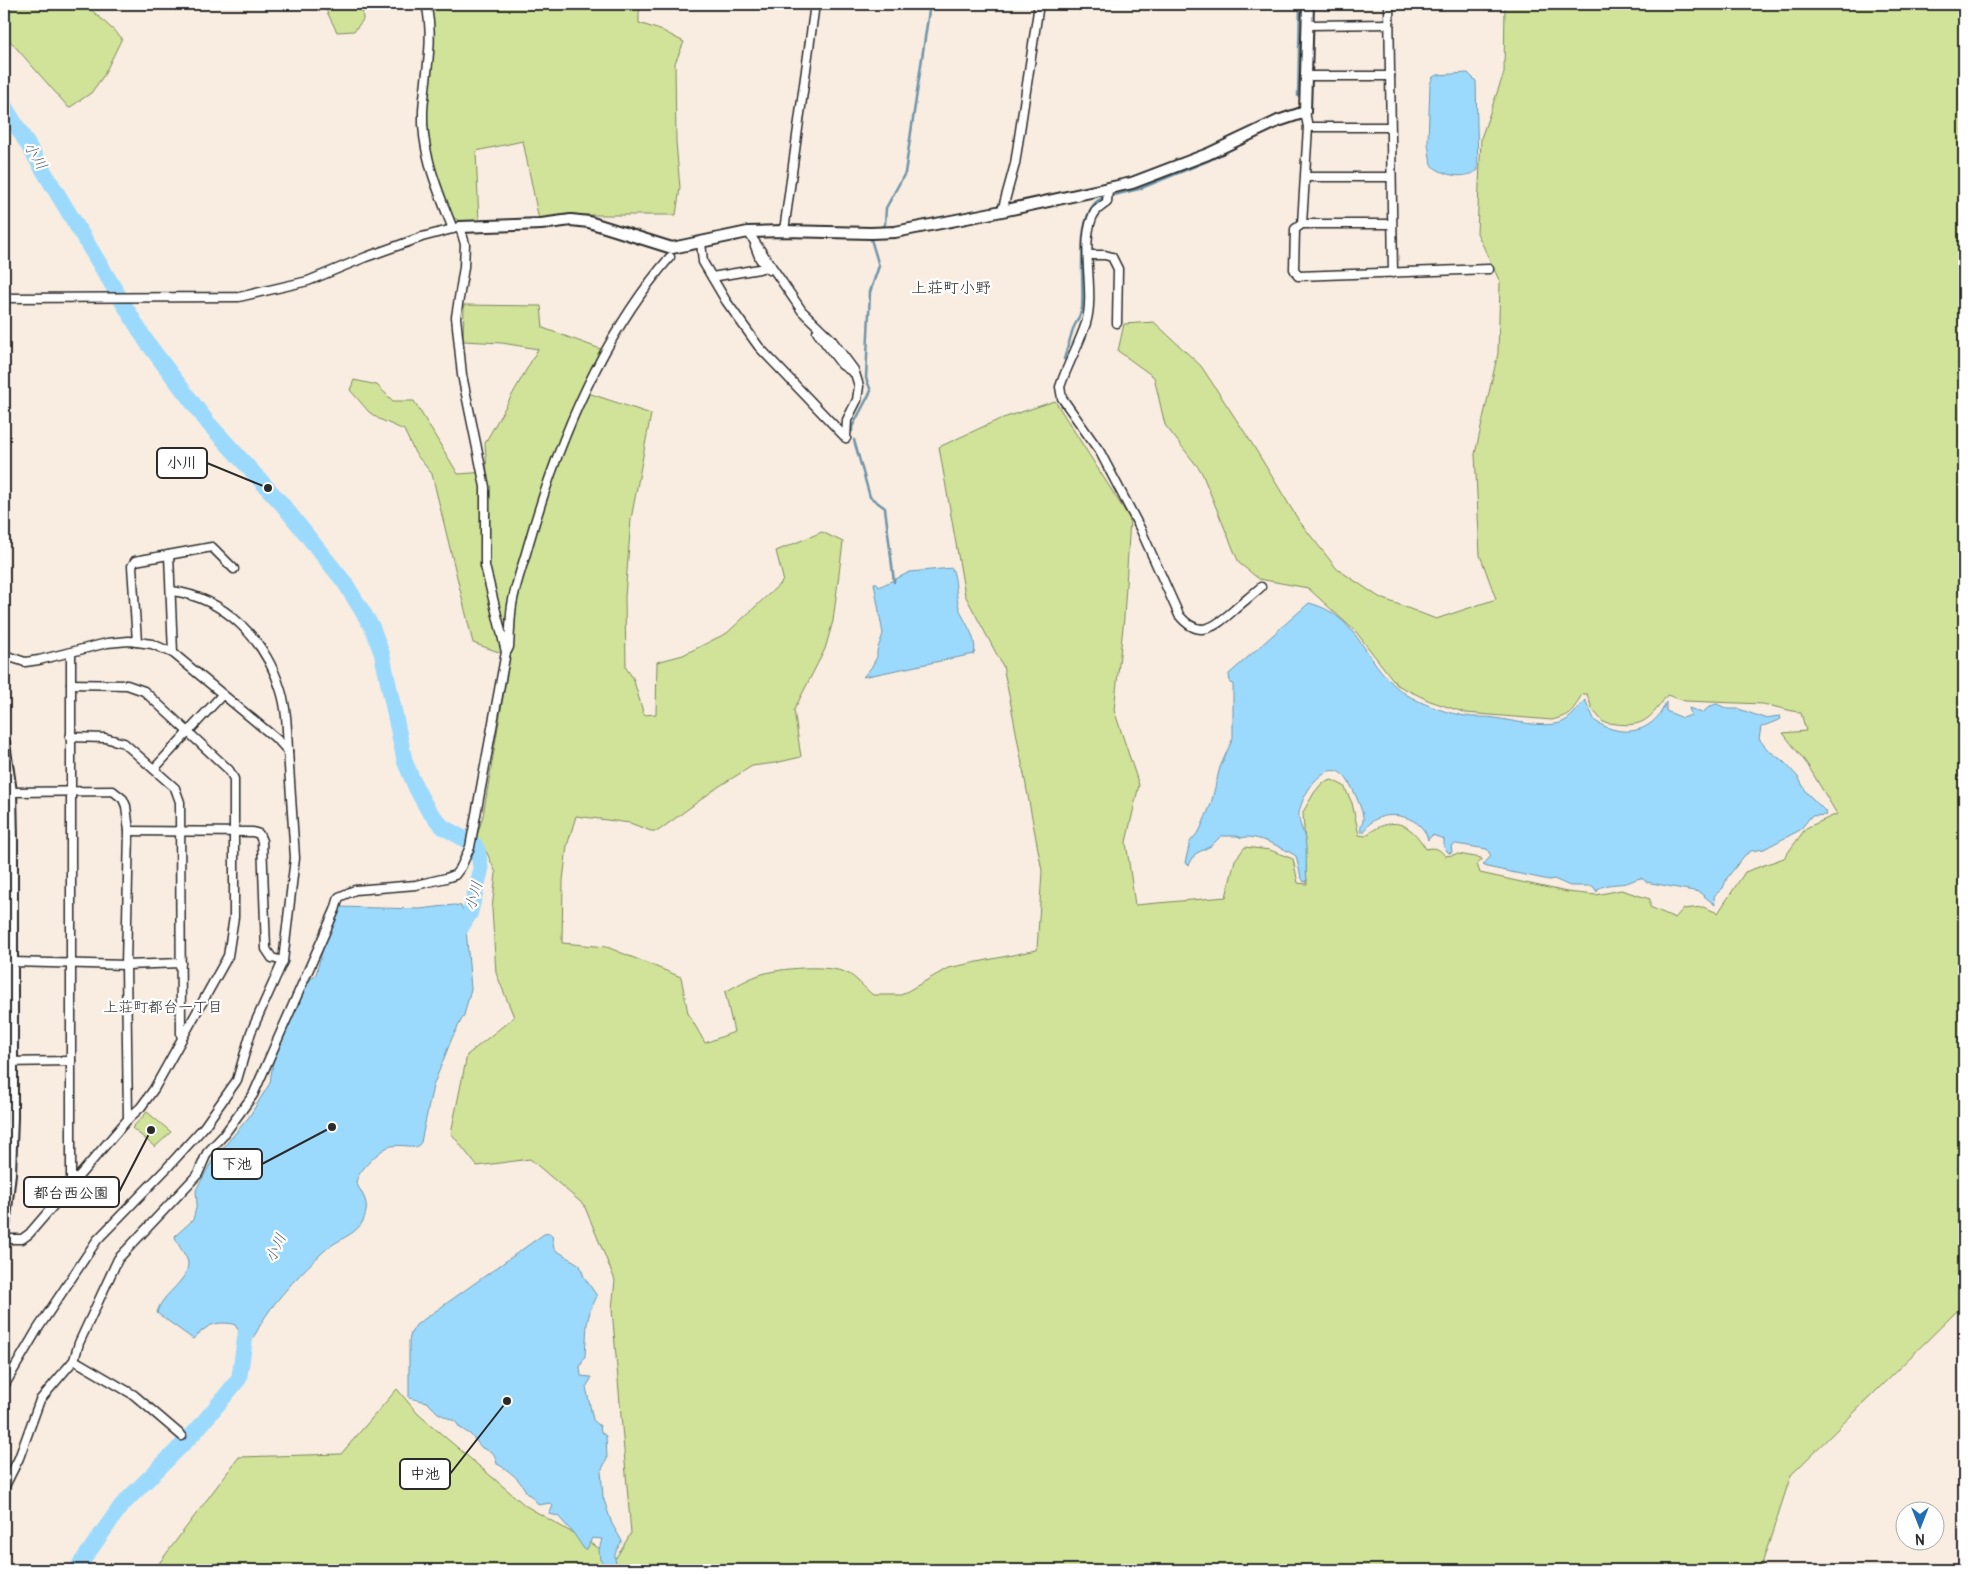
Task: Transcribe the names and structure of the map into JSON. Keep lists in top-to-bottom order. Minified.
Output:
{"districts":["上荘町小野","上荘町都台一丁目"],"water":["小川"],"places":["小川","下池","都台西公園","中池"],"north":"bottom"}
